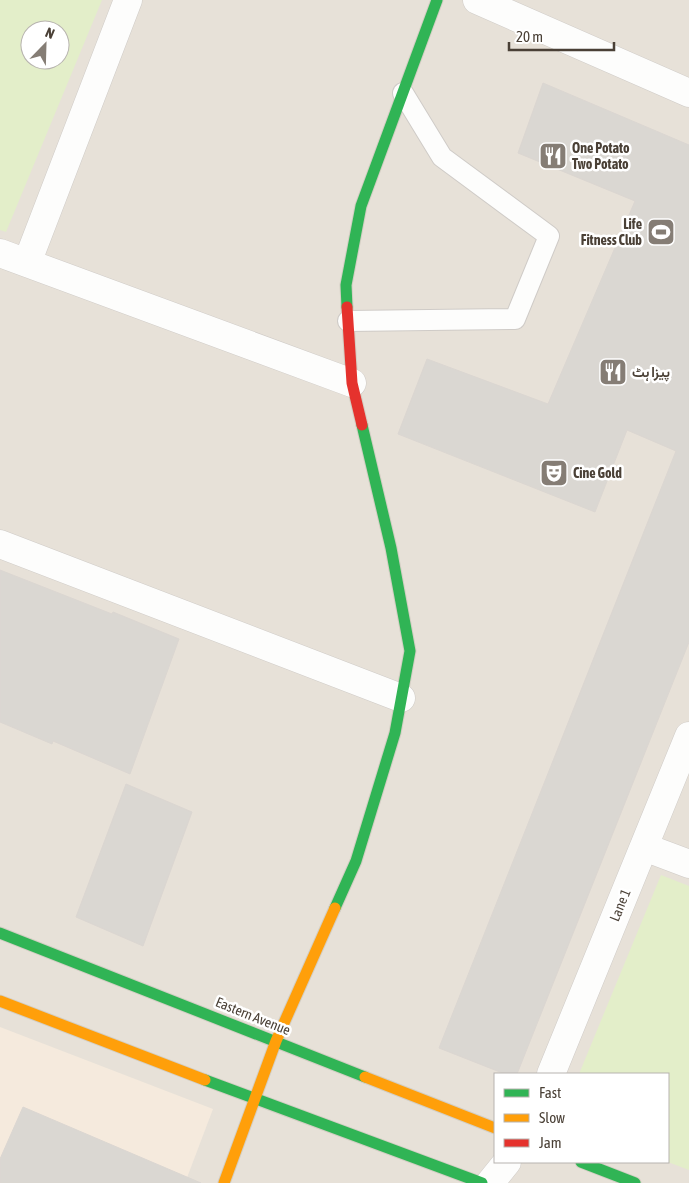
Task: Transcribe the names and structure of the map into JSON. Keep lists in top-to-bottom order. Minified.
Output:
{"streets":{"street":["Lane 1","Eastern Avenue"]},"places":{"restaurant":["One Potato Two Potato","پیزا ہٹ"],"sports":["Life Fitness Club"],"theatre":["Cine Gold"]},"legend":["Fast","Slow","Jam"],"scale_bar":"20 m","north":"top right"}
